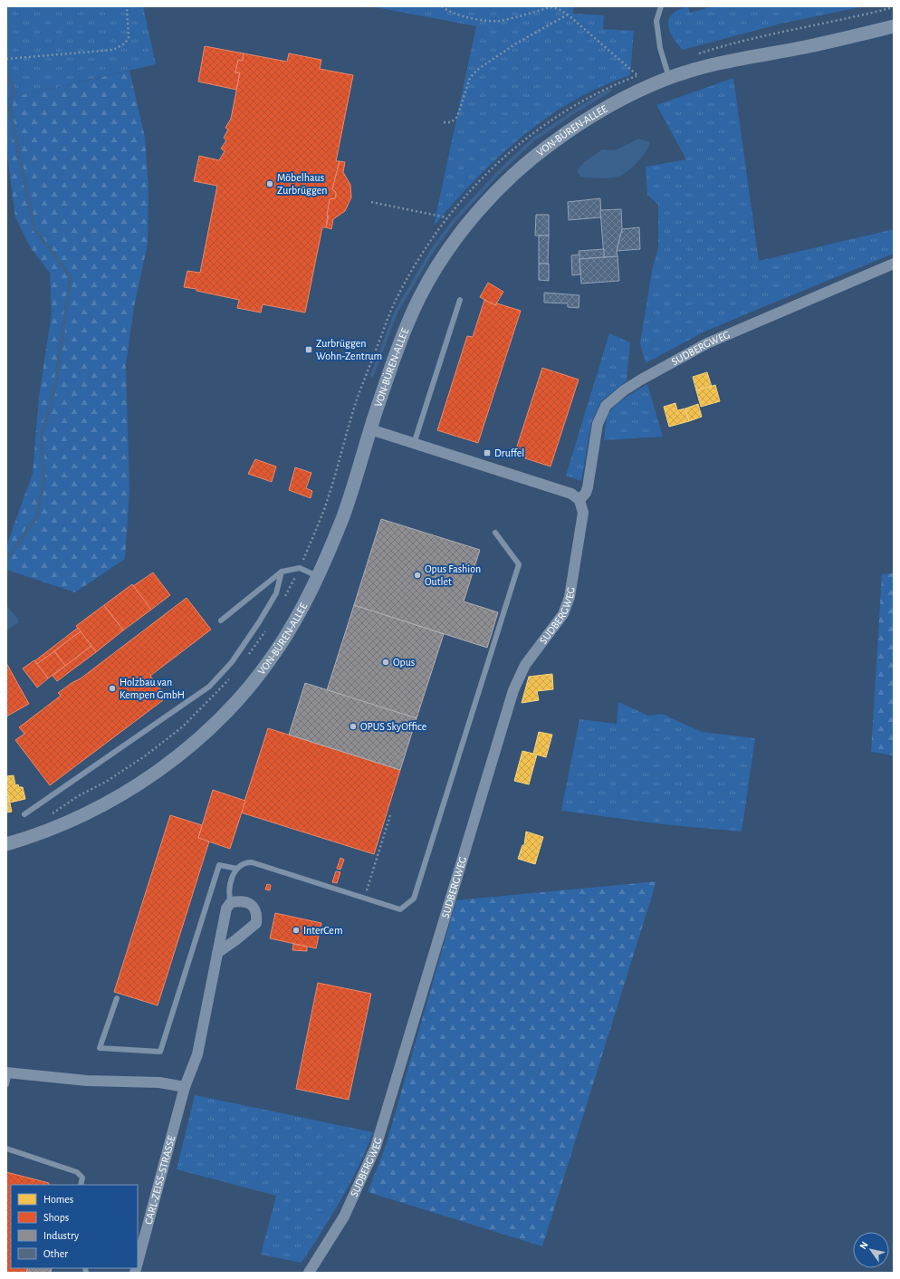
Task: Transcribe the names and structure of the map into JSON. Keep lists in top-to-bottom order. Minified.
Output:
{"streets":{"street":["VON-BÜREN-ALLEE","SUDBERGWEG","CARL-ZEISS-STRASSE"]},"places":{"other":["Möbelhaus Zurbrüggen","Opus Fashion Outlet","Opus","Holzbau van Kempen GmbH","OPUS SkyOffice","InterCem"],"transit":["Zurbrüggen Wohn-Zentrum","Druffel"]},"legend":["Homes","Shops","Industry","Other"],"north":"top left"}
